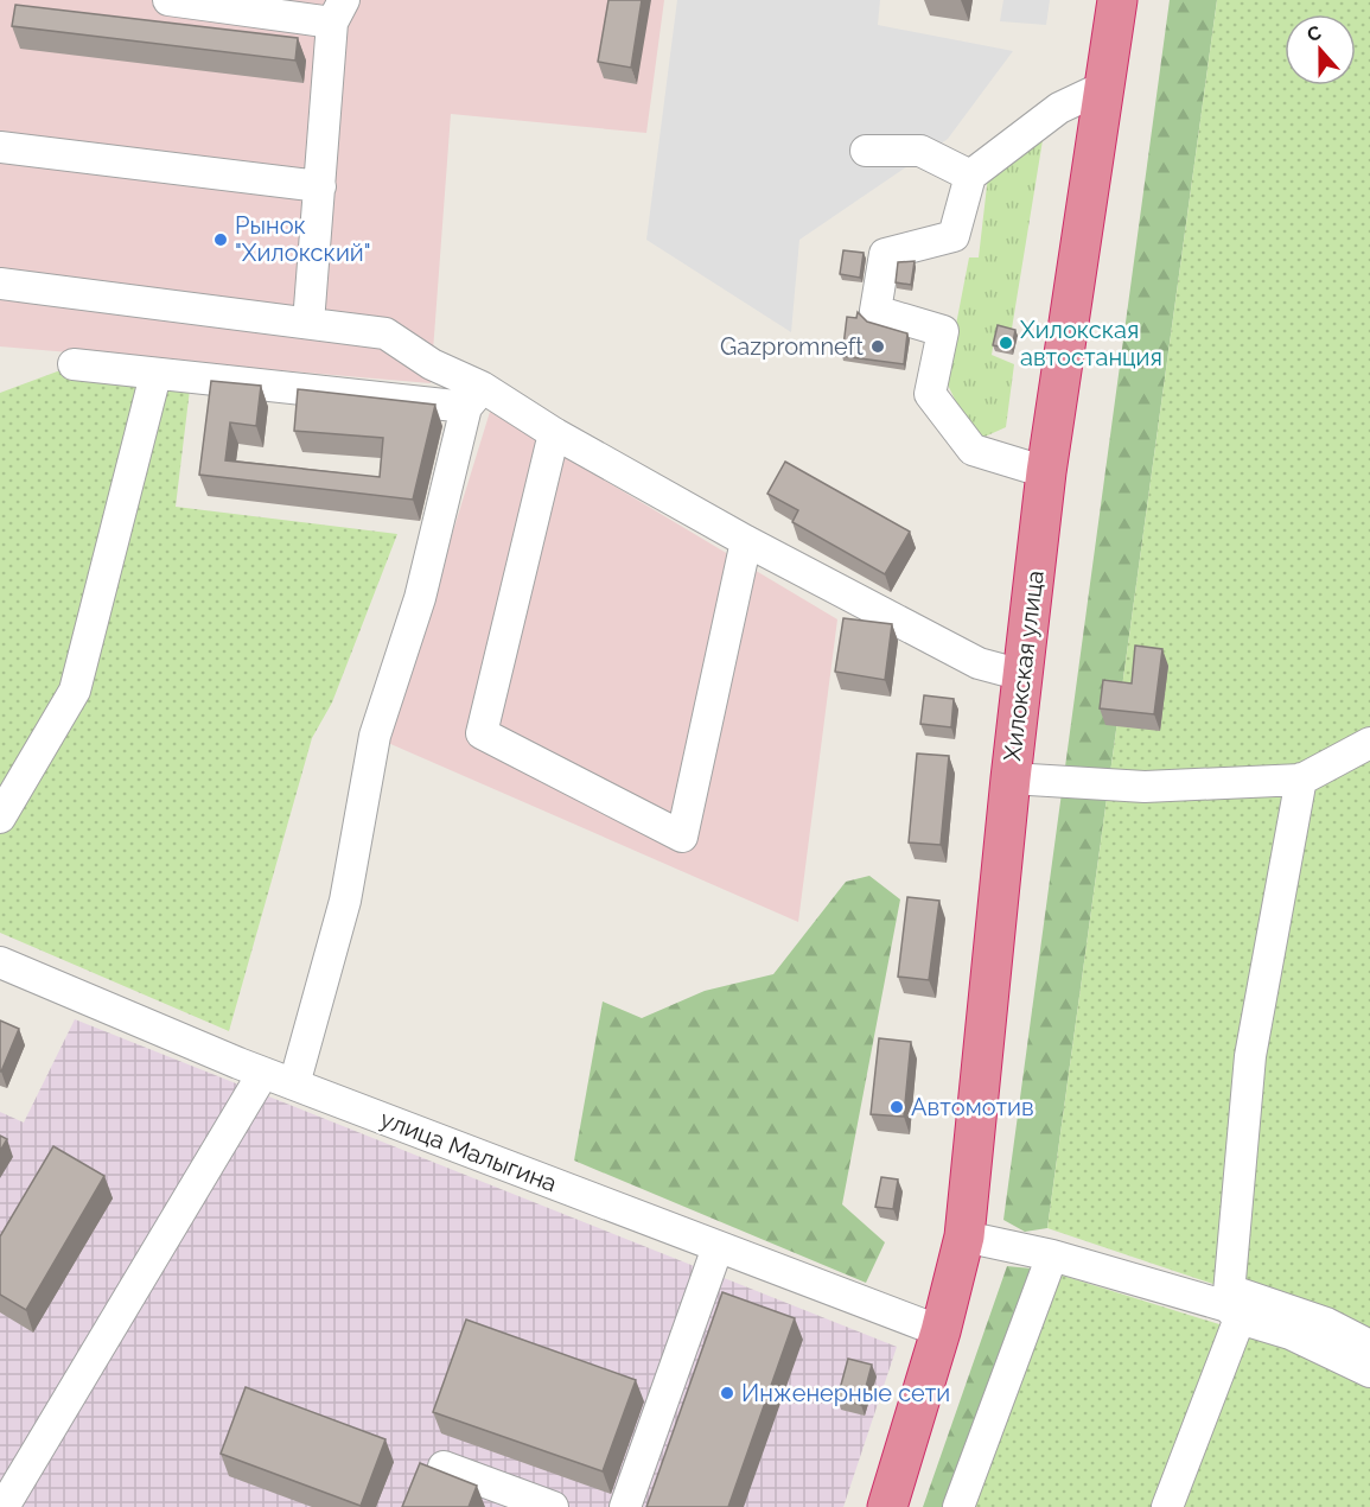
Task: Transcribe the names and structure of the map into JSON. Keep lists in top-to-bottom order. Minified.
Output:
{"streets":{"highway":["Хилокская улица"],"street":["улица Малыгина"]},"crossings":[["Хилокская улица","улица Малыгина"]],"places":["Рынок \"Хилокский\"","Хилокская автостанция","Gazpromneft","Автомотив","Инженерные сети"],"north":"top"}
